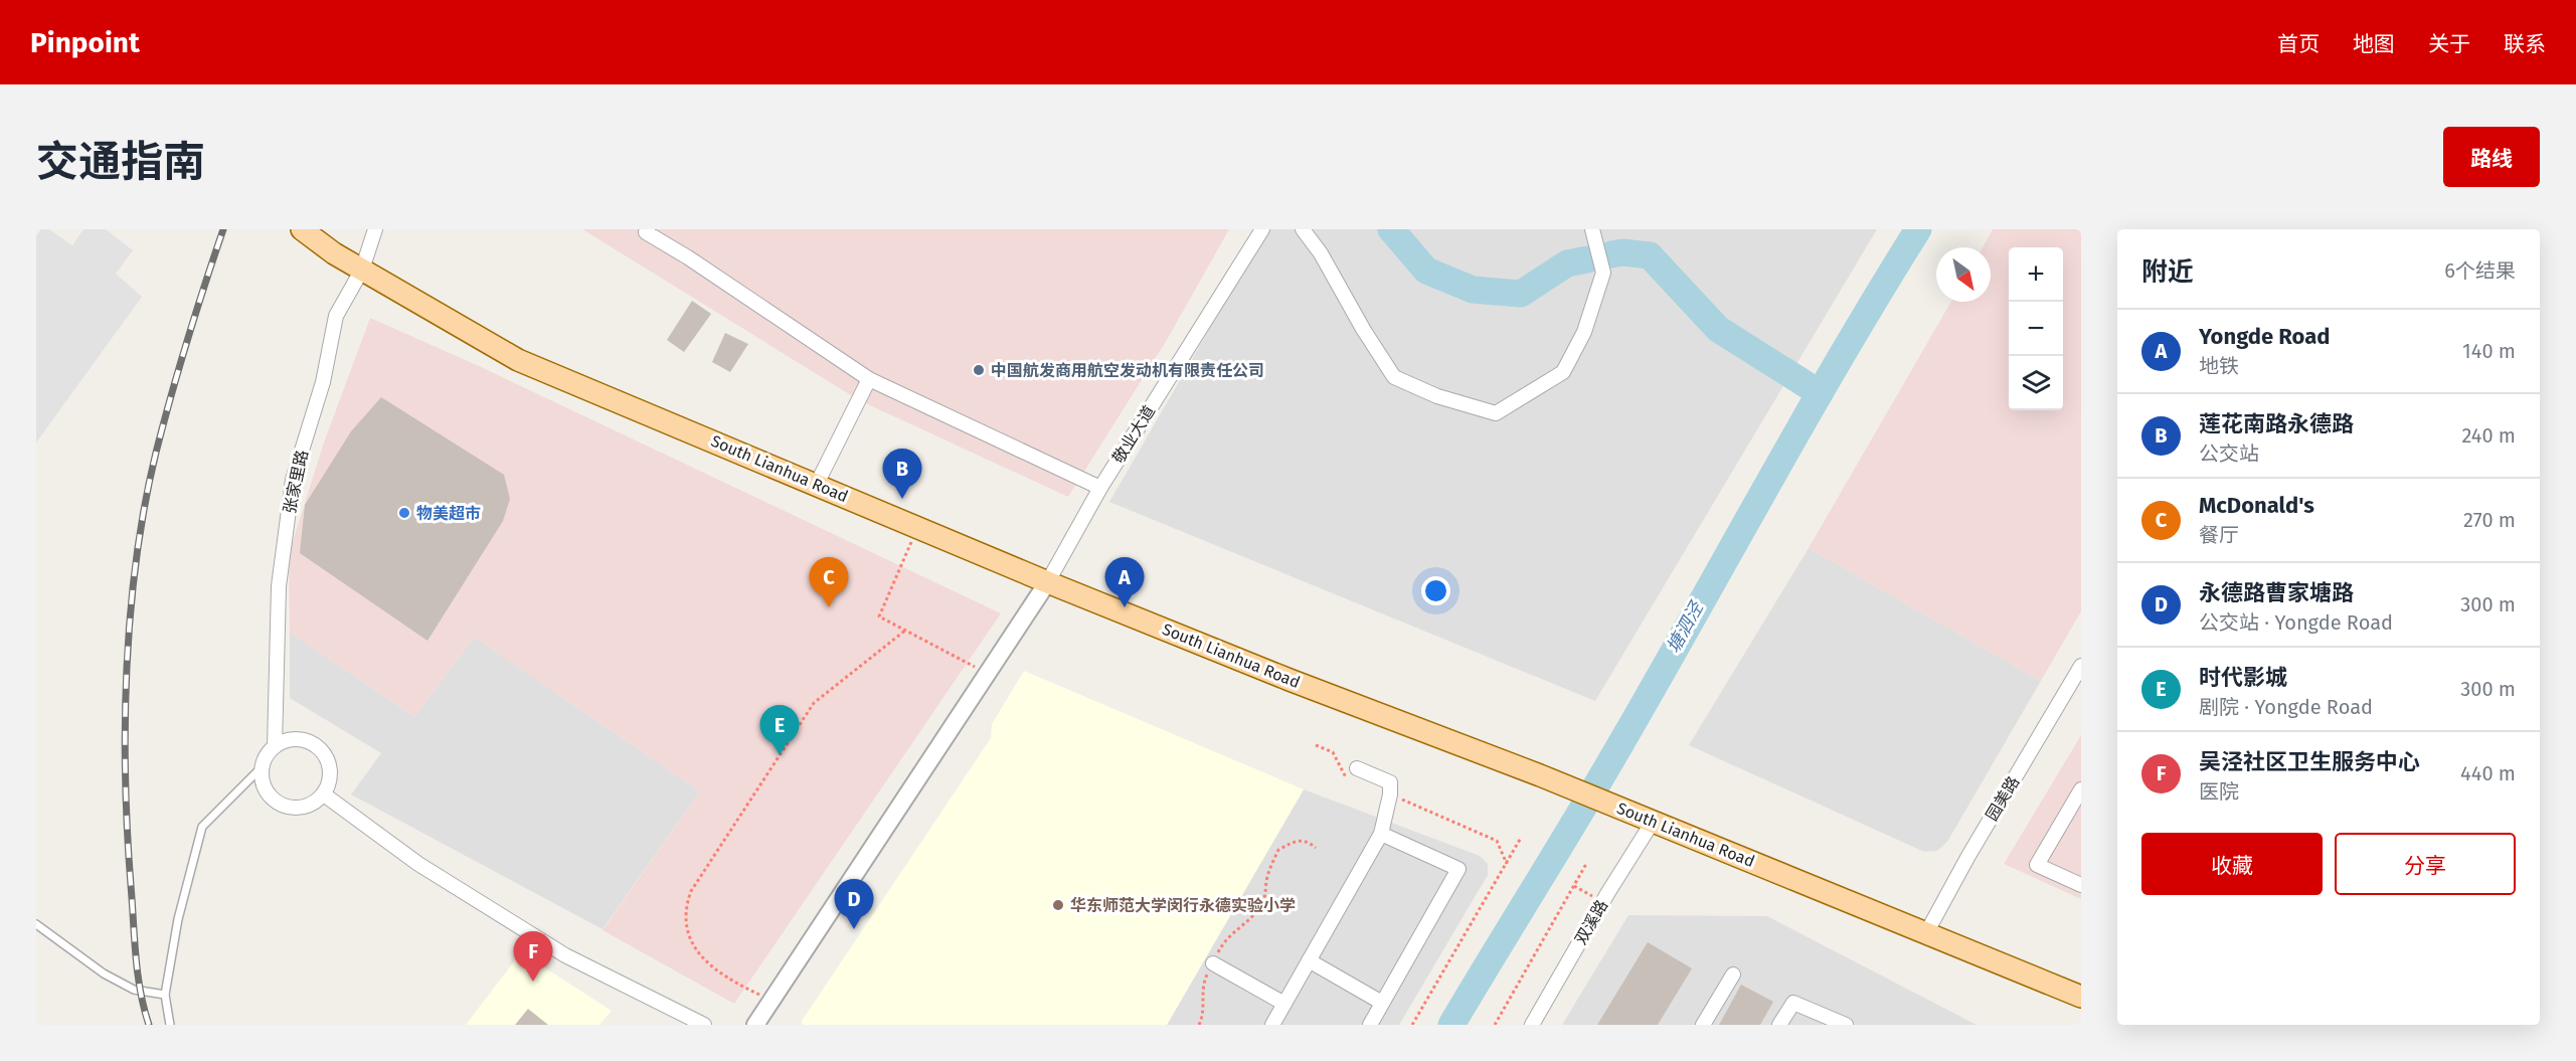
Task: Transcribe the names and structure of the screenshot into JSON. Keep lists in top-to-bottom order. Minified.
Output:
{"streets":{"main road":["South Lianhua Road"],"street":["敬业大道","张家里路","园美路","双溪路"]},"crossings":[["敬业大道","South Lianhua Road"],["South Lianhua Road","张家里路"],["South Lianhua Road","园美路"],["South Lianhua Road","双溪路"]],"water":["塘泗泾"],"places":["中国航发商用航空发动机有限责任公司","物美超市","华东师范大学闵行永德实验小学"],"north":"bottom right","page":{"header":"Pinpoint","nav":["首页","地图","关于","联系"],"title":"交通指南","buttons":["路线",["收藏","分享"]],"heading":["附近","6个结果"],"map_buttons":["+","−"],"list":[{"mark":"A","name":"Yongde Road","note":"地铁","value":"140 m"},{"mark":"B","name":"莲花南路永德路","note":"公交站","value":"240 m"},{"mark":"C","name":"McDonald's","note":"餐厅","value":"270 m"},{"mark":"D","name":"永德路曹家塘路","note":"公交站 · Yongde Road","value":"300 m"},{"mark":"E","name":"时代影城","note":"剧院 · Yongde Road","value":"300 m"},{"mark":"F","name":"吴泾社区卫生服务中心","note":"医院","value":"440 m"}],"pins":["B","A","C","E","D","F"]}}
